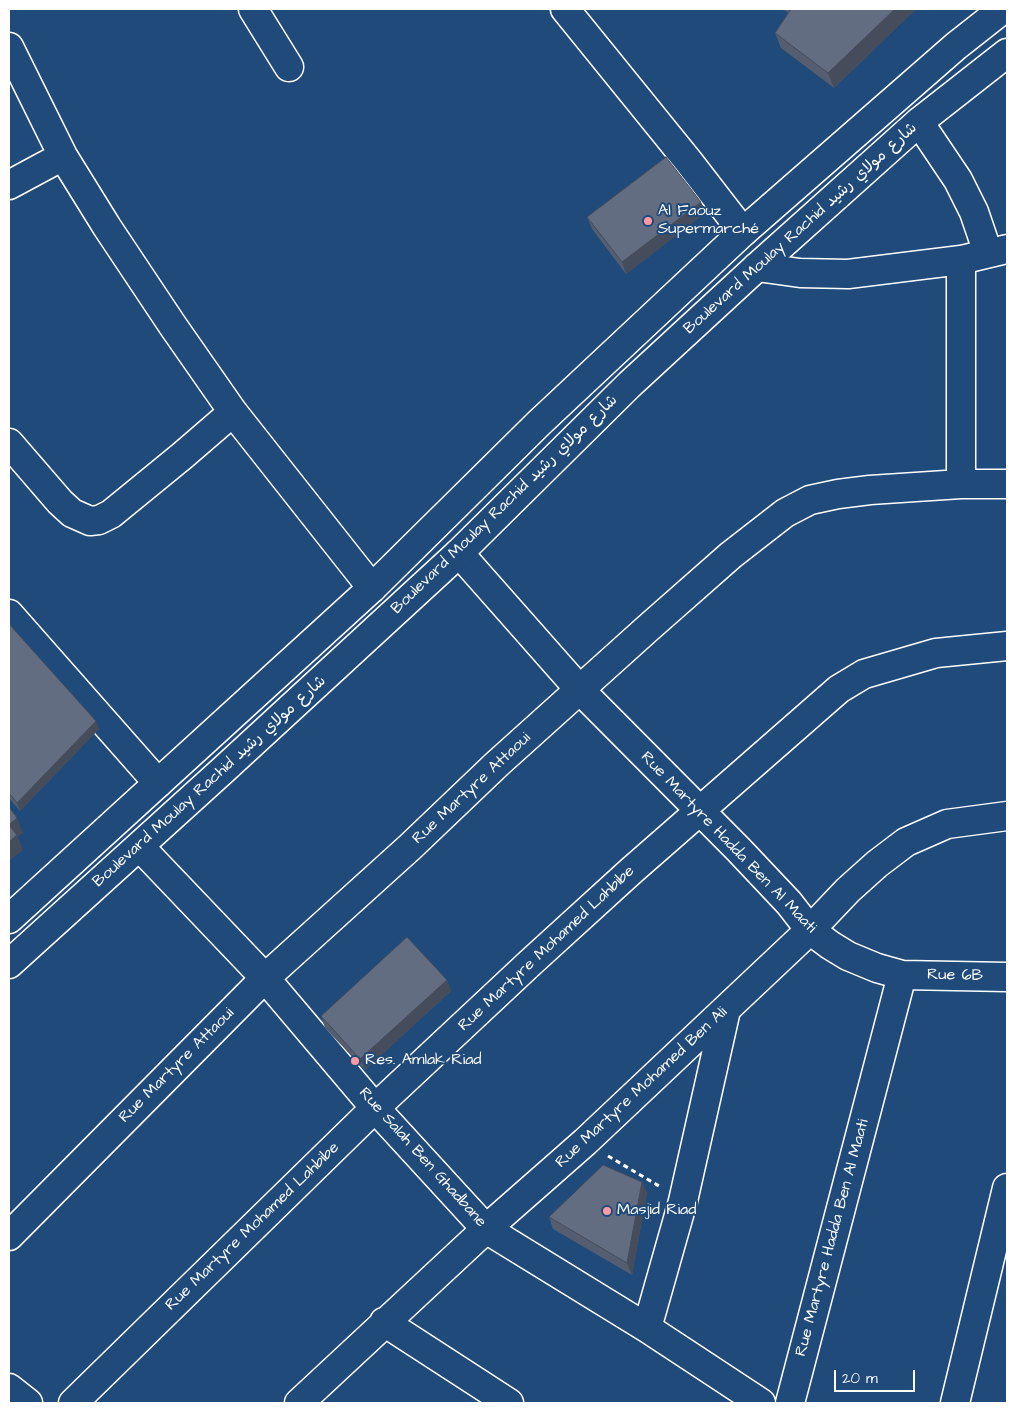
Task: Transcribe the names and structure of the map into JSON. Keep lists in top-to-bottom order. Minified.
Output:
{"streets":{"street":["Boulevard Moulay Rachid شارع مولاي رشيد","Rue Martyre Attaoui","Rue Martyre Hadda Ben Al Maati","Rue Martyre Mohamed Lahbibe","Rue 6B","Rue Martyre Mohamed Ben Ali","Rue Salah Ben Ghadbane"]},"crossings":[["Boulevard Moulay Rachid شارع مولاي رشيد","Rue Martyre Hadda Ben Al Maati"],["Boulevard Moulay Rachid شارع مولاي رشيد","Rue Salah Ben Ghadbane"],["Rue Martyre Attaoui","Rue Martyre Hadda Ben Al Maati"],["Rue Martyre Attaoui","Rue Salah Ben Ghadbane"],["Rue Martyre Hadda Ben Al Maati","Rue Martyre Mohamed Lahbibe"],["Rue Martyre Hadda Ben Al Maati","Rue 6B"],["Rue Martyre Hadda Ben Al Maati","Rue Martyre Mohamed Ben Ali"],["Rue Martyre Mohamed Lahbibe","Rue Salah Ben Ghadbane"],["Rue Martyre Mohamed Ben Ali","Rue Salah Ben Ghadbane"]],"places":["Al Faouz Supermarché","Res. Amlak Riad","Masjid Riad"],"scale_bar":"20 m"}
